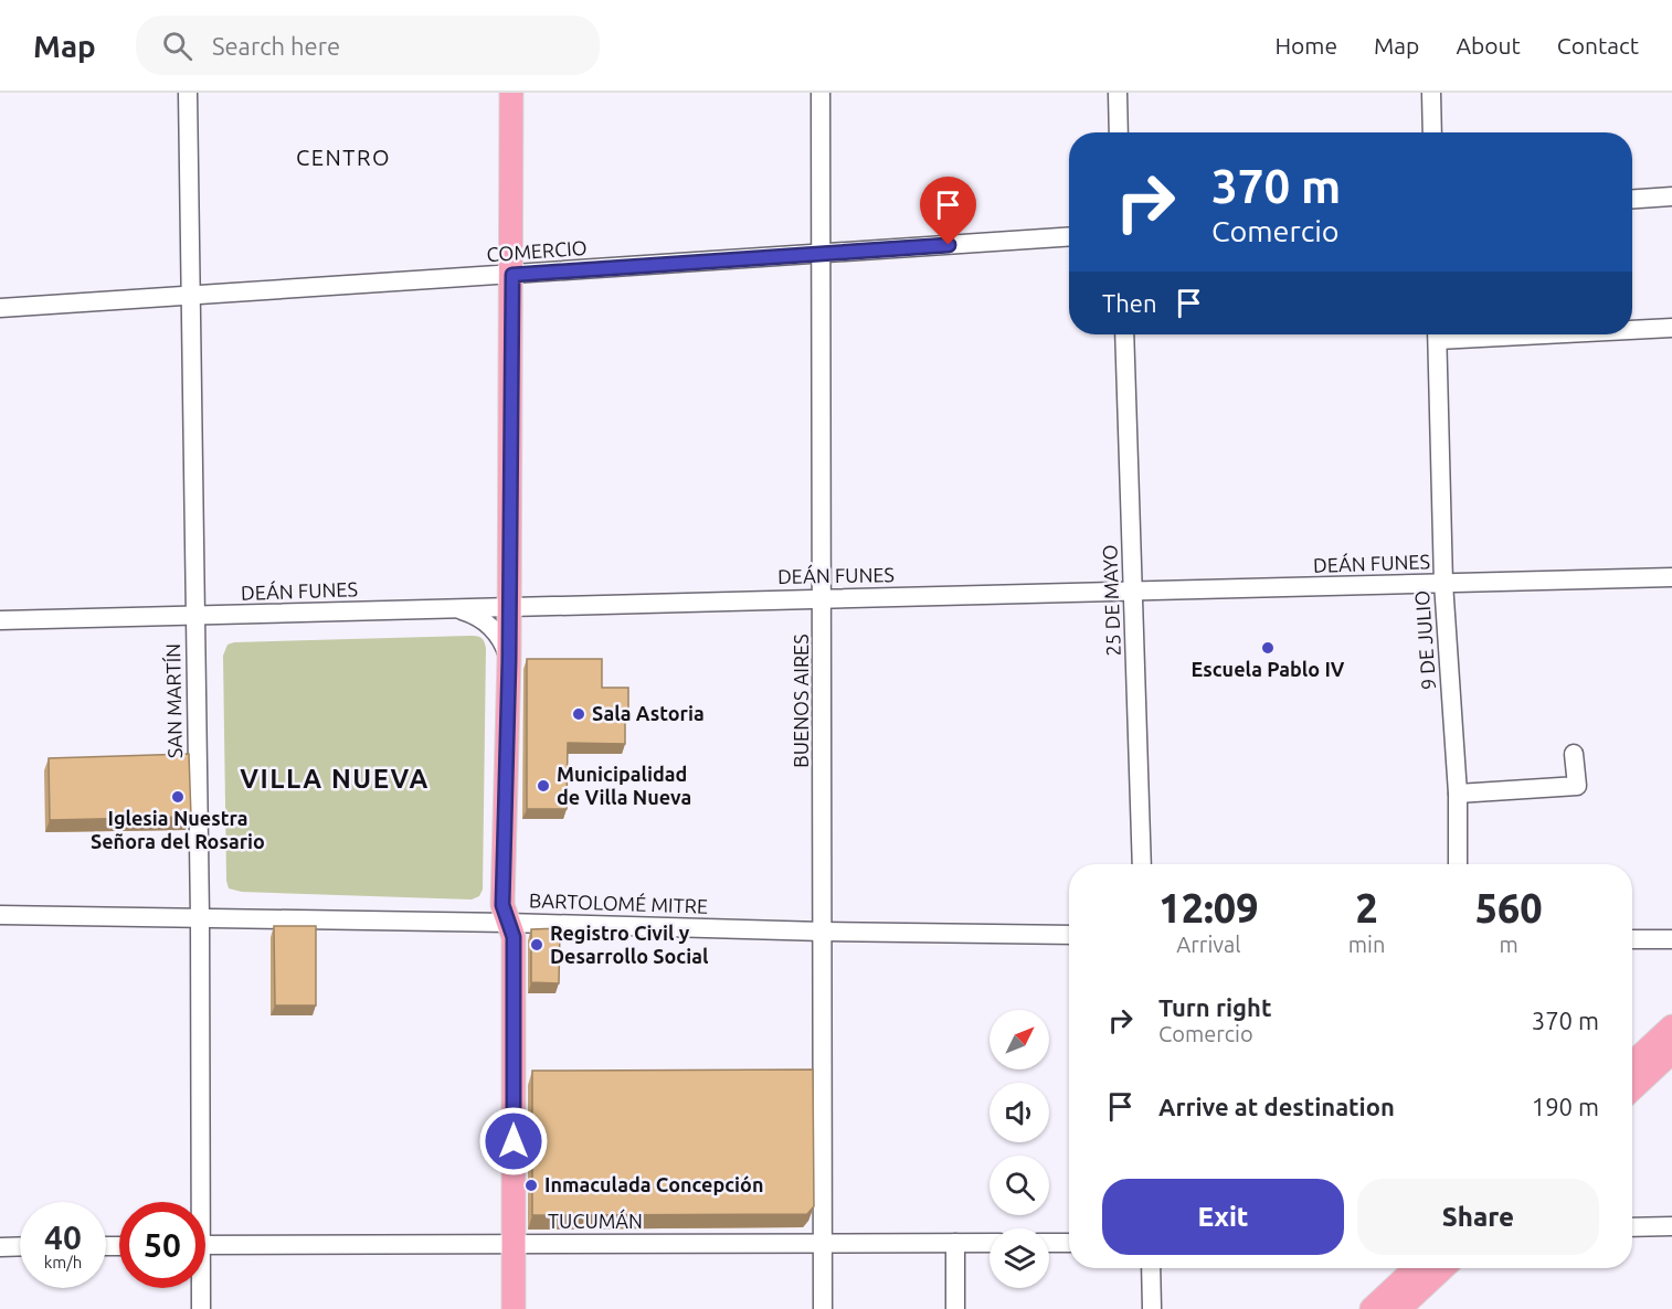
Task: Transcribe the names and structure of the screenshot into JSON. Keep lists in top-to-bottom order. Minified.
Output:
{"streets":{"street":["COMERCIO","DEÁN FUNES","25 DE MAYO","9 DE JULIO","SAN MARTÍN","BUENOS AIRES","BARTOLOMÉ MITRE","TUCUMÁN"]},"crossings":[["COMERCIO","SAN MARTÍN"],["COMERCIO","BUENOS AIRES"],["DEÁN FUNES","25 DE MAYO"],["DEÁN FUNES","9 DE JULIO"],["DEÁN FUNES","SAN MARTÍN"],["DEÁN FUNES","BUENOS AIRES"],["SAN MARTÍN","BARTOLOMÉ MITRE"],["BUENOS AIRES","BARTOLOMÉ MITRE"],["BUENOS AIRES","TUCUMÁN"]],"districts":["CENTRO","VILLA NUEVA"],"places":["Escuela Pablo IV","Sala Astoria","Municipalidad de Villa Nueva","Iglesia Nuestra Señora del Rosario","Registro Civil y Desarrollo Social","Inmaculada Concepción"],"north":"top right","page":{"header":"Map","search":"Search here","nav":["Home","Map","About","Contact"],"turn":["370 m","Comercio"],"then":"Then","eta":["12:09","Arrival","2","min","560","m"],"list":[{"name":"Turn right","note":"Comercio","value":"370 m"},{"name":"Arrive at destination","value":"190 m"}],"buttons":["Exit","Share"],"speed":"40 km/h","limit":"50"}}
